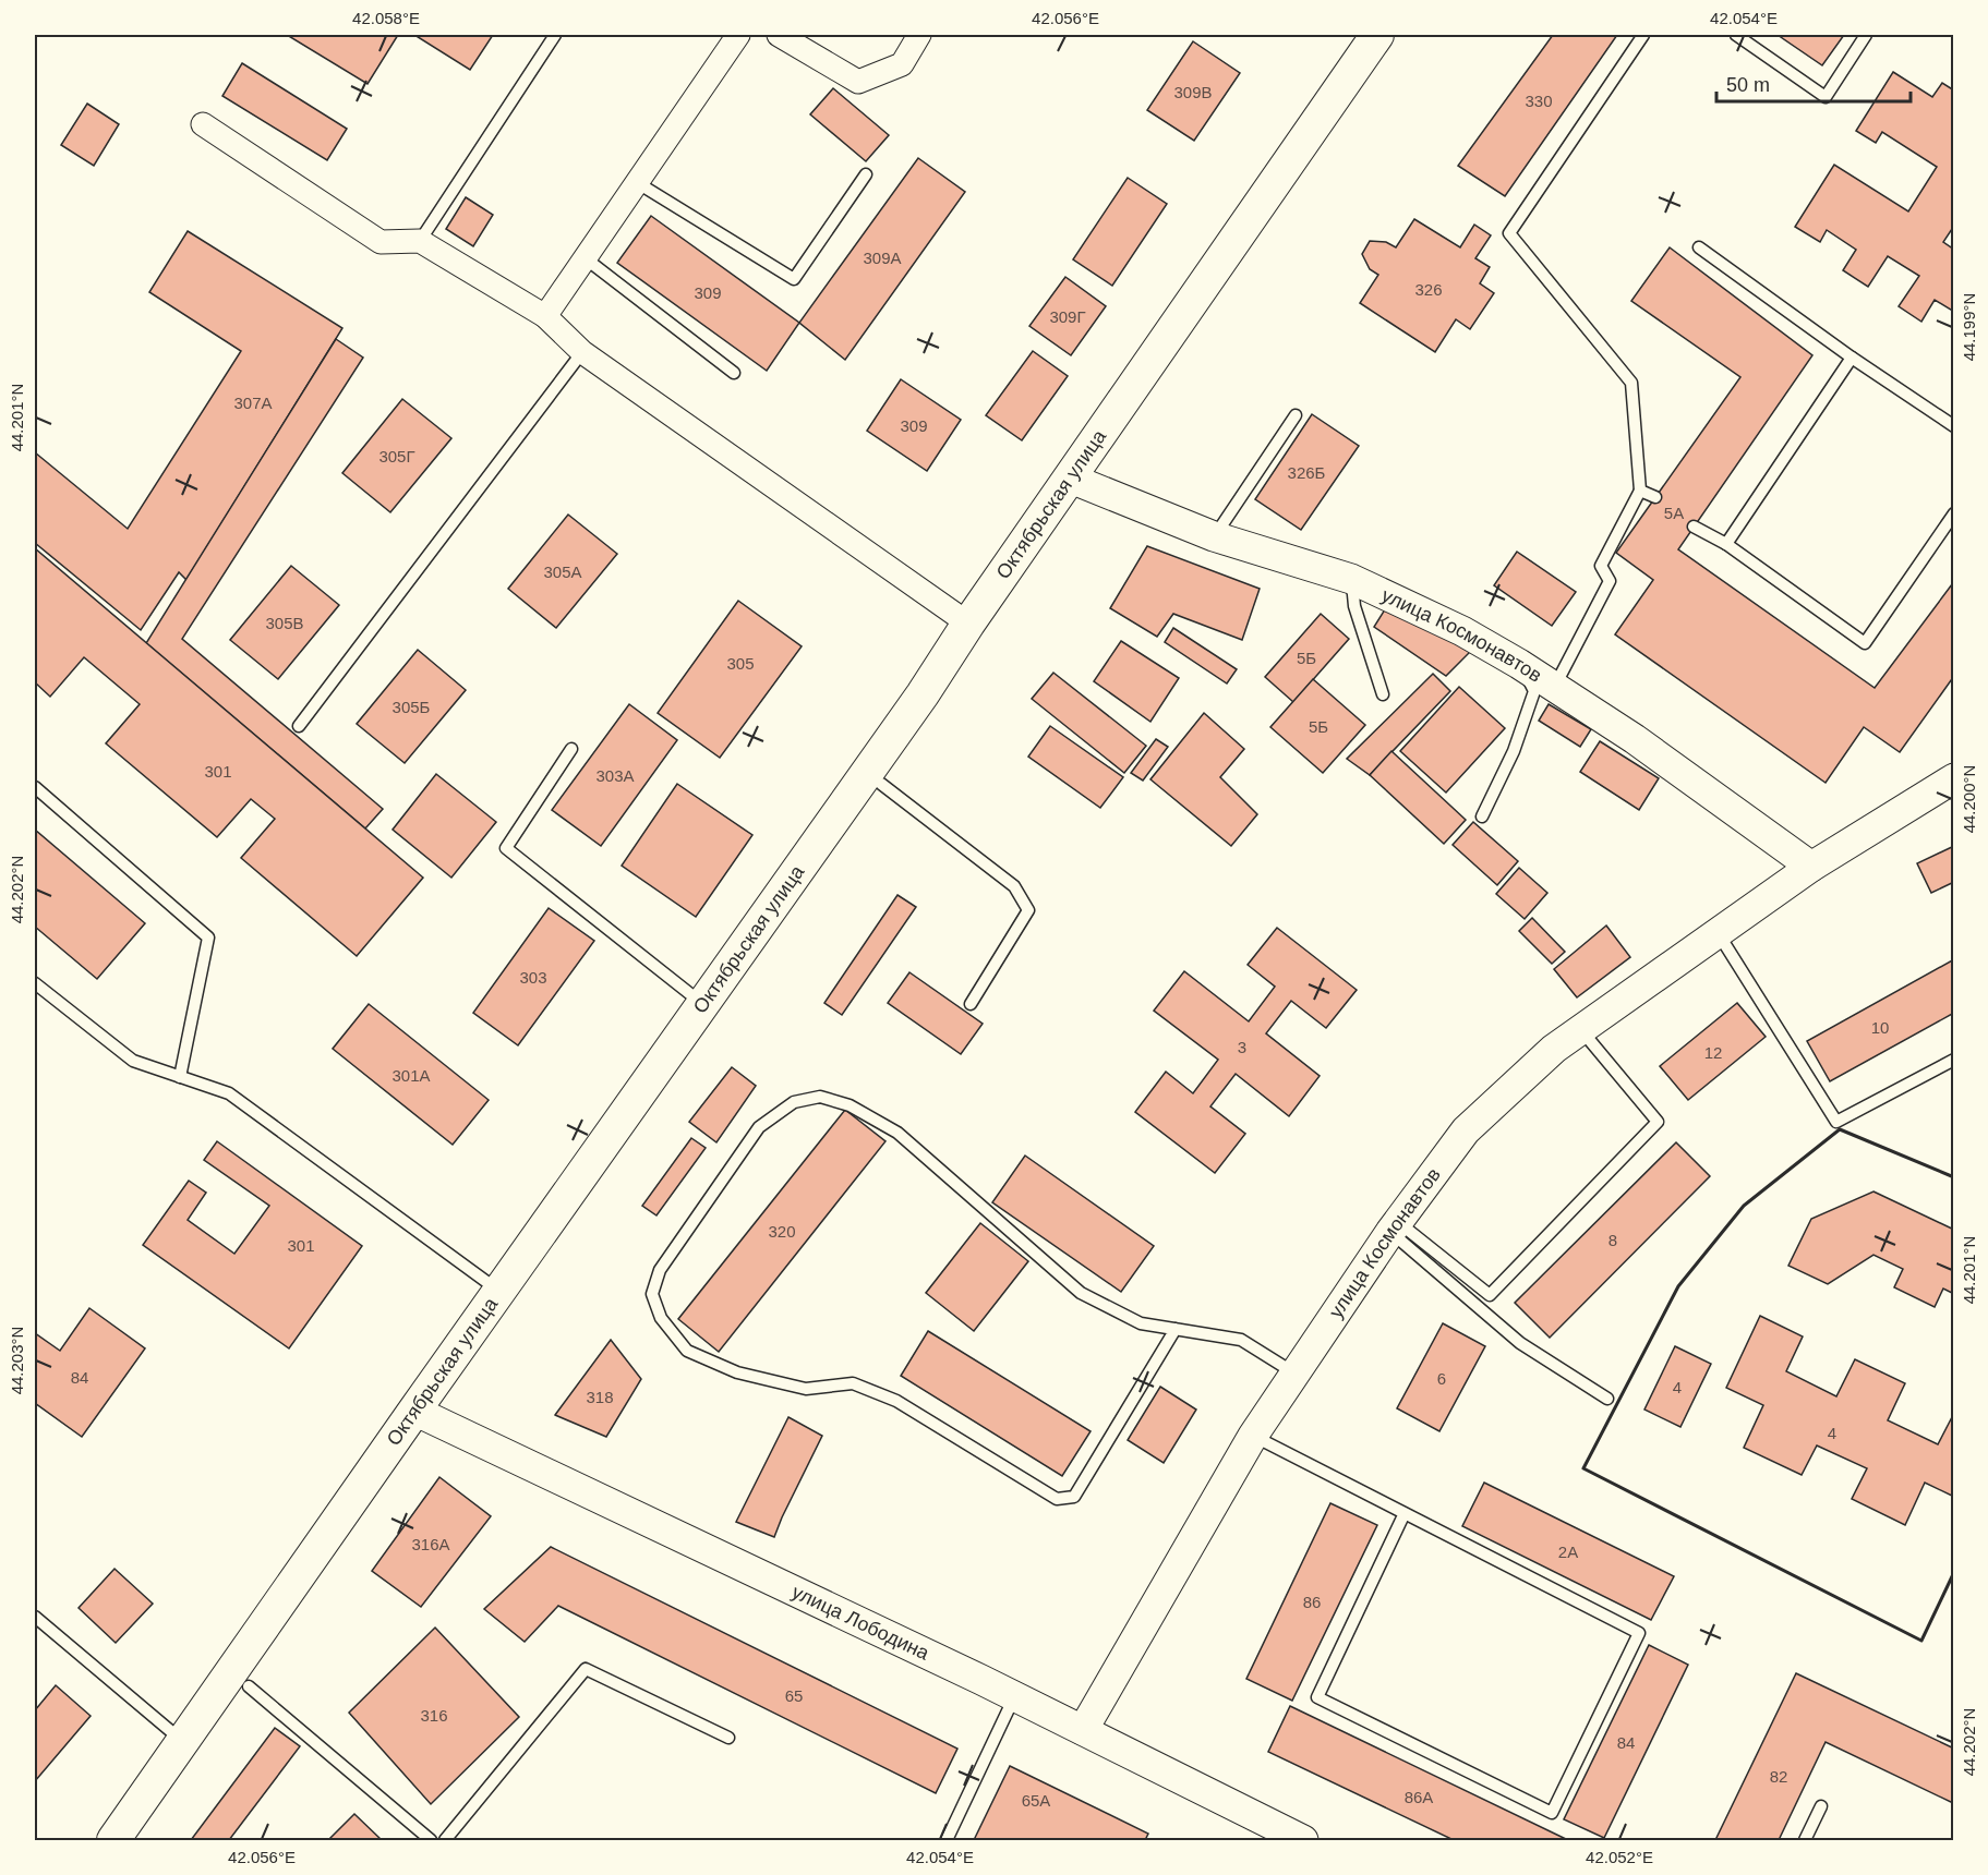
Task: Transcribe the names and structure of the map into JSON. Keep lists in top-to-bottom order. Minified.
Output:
{"streets":{"main road":["Октябрьская улица"],"street":["улица Космонавтов","улица Лободина"]},"crossings":[["Октябрьская улица","улица Космонавтов"],["Октябрьская улица","улица Лободина"],["улица Космонавтов","улица Лободина"]],"house_numbers":["309В","330","309А","326","309","309Г","307А","309","305Г","326Б","5А","305А","305В","5Б","305","305Б","5Б","301","303А","303","10","3","12","301А","320","8","301","84","6","4","318","4","316А","2А","86","65","316","84","82","86А","65А"],"scale_bar":"50 m","coordinates":["42.058°E","42.056°E","42.054°E","44.199°N","44.201°N","44.200°N","44.202°N","44.203°N","42.052°E"]}
